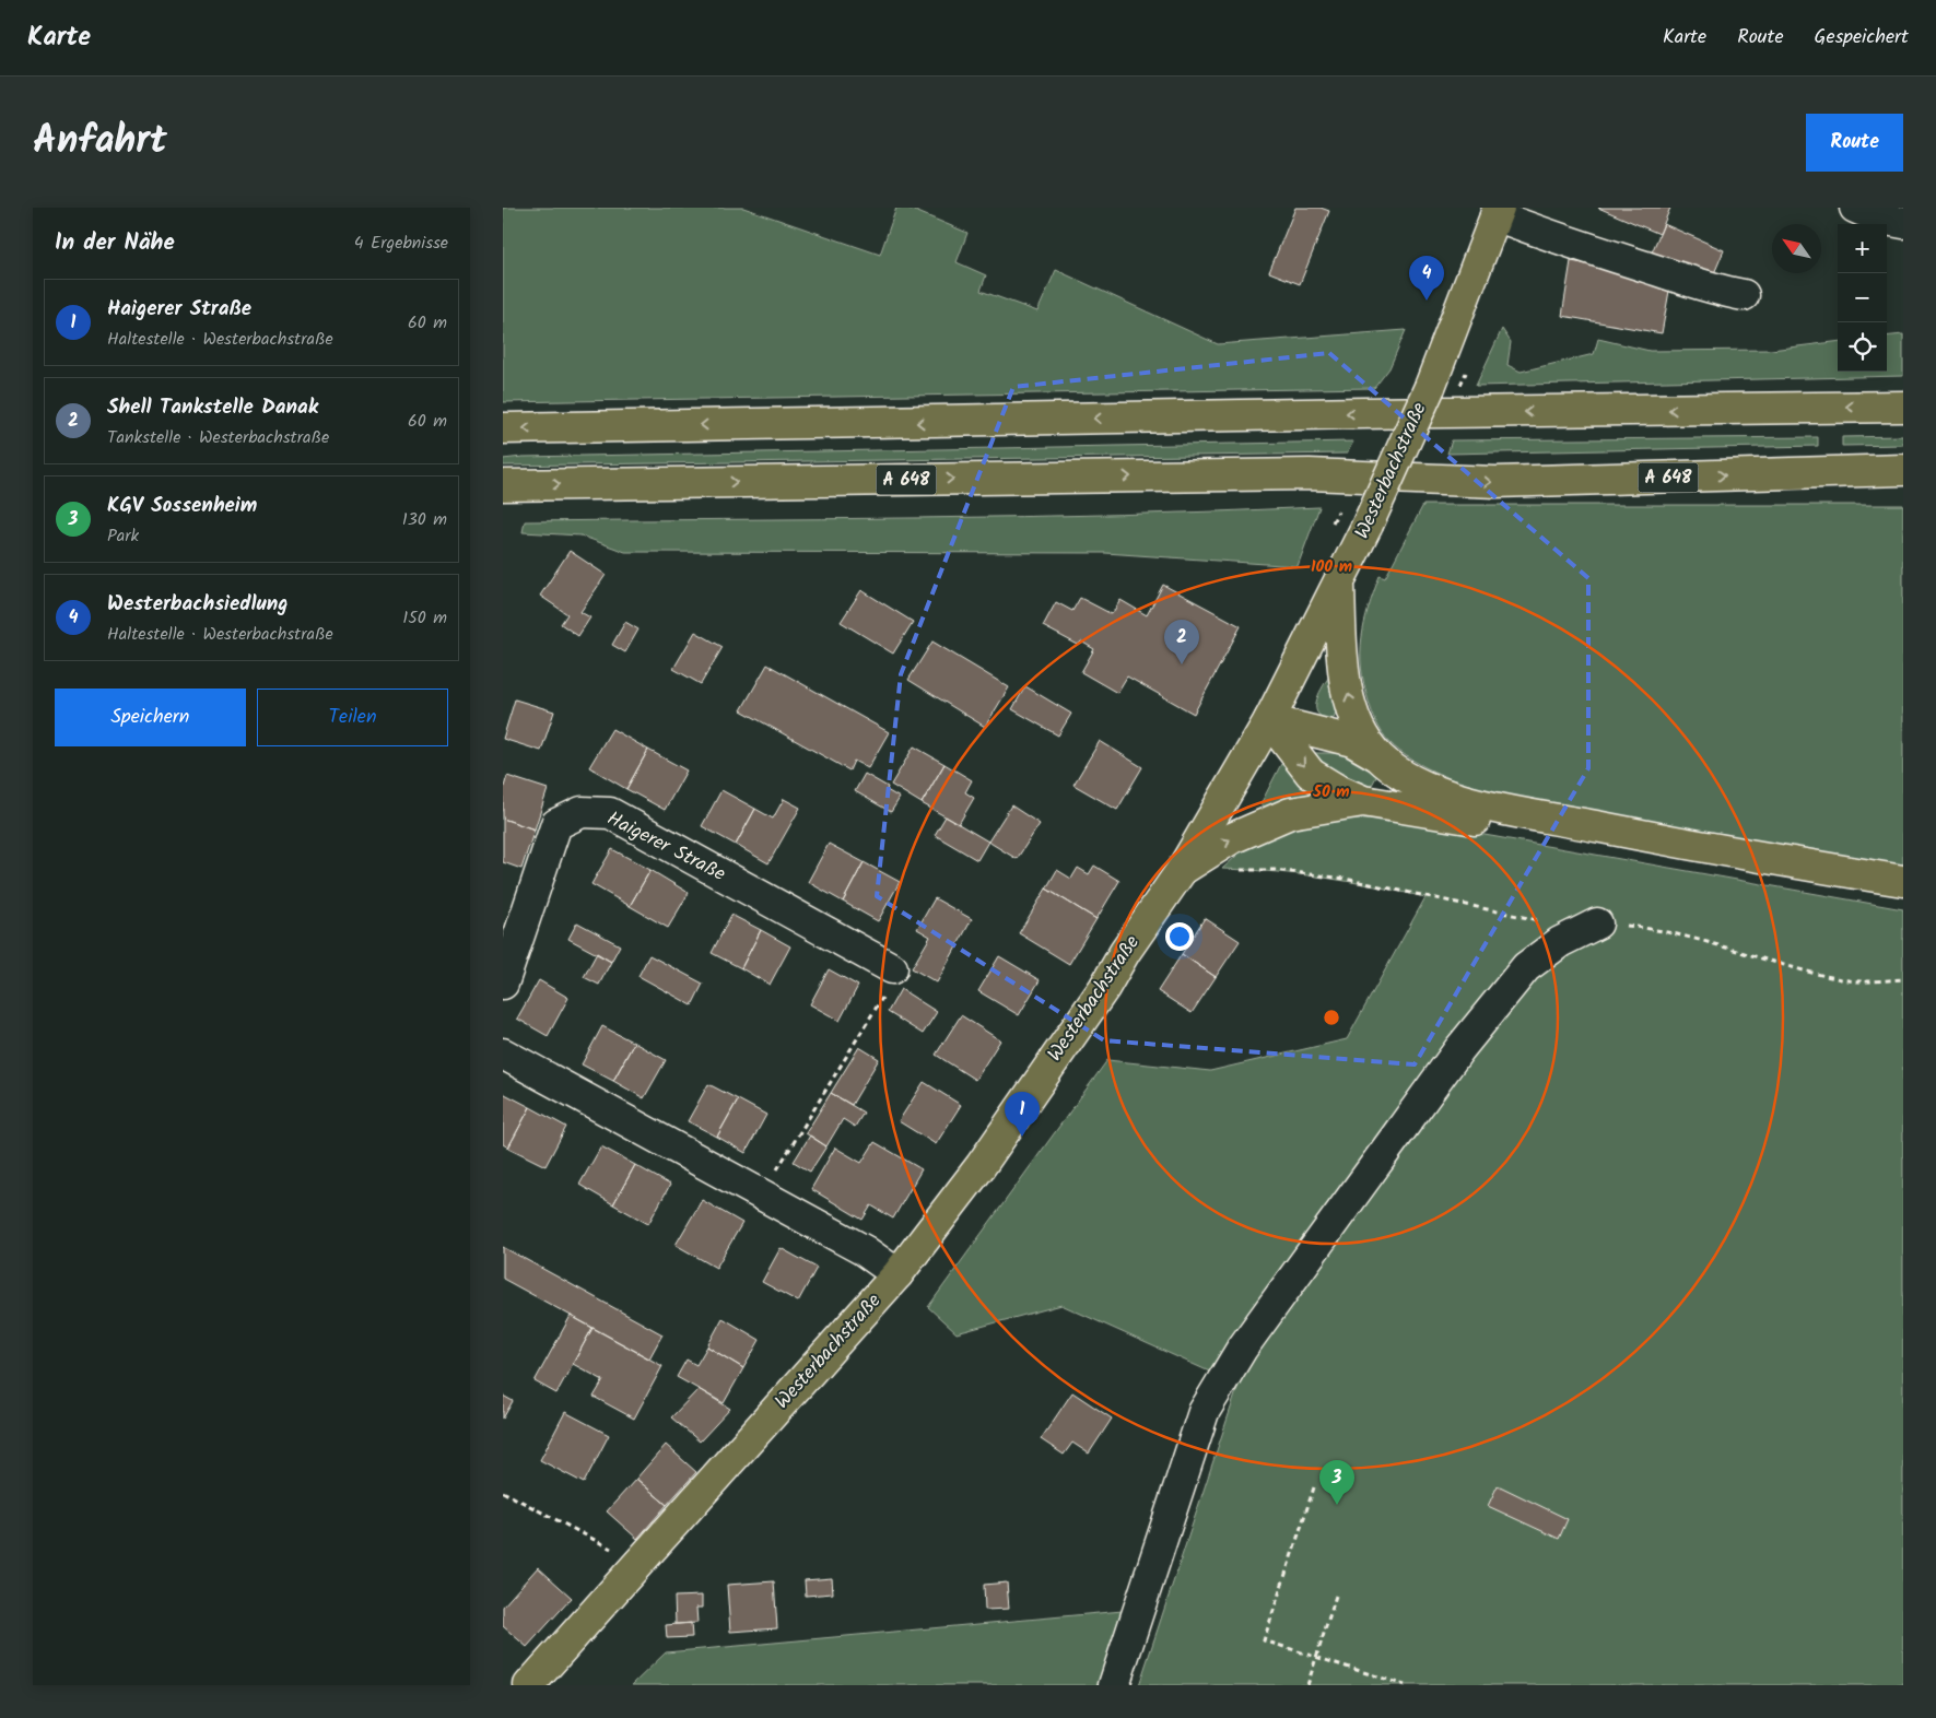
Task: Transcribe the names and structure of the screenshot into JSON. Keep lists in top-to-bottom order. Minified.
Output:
{"streets":{"main road":["Westerbachstraße","A 648"],"street":["Haigerer Straße"]},"north":"top left","page":{"header":"Karte","nav":["Karte","Route","Gespeichert"],"title":"Anfahrt","buttons":["Route",["Speichern","Teilen"]],"heading":["In der Nähe","4 Ergebnisse"],"map_buttons":["+","−"],"pins":["4","2","1","3"],"list":[{"mark":"1","name":"Haigerer Straße","note":"Haltestelle · Westerbachstraße","value":"60 m"},{"mark":"2","name":"Shell Tankstelle Danak","note":"Tankstelle · Westerbachstraße","value":"60 m"},{"mark":"3","name":"KGV Sossenheim","note":"Park","value":"130 m"},{"mark":"4","name":"Westerbachsiedlung","note":"Haltestelle · Westerbachstraße","value":"150 m"}]},"rings":["100 m","50 m"]}
